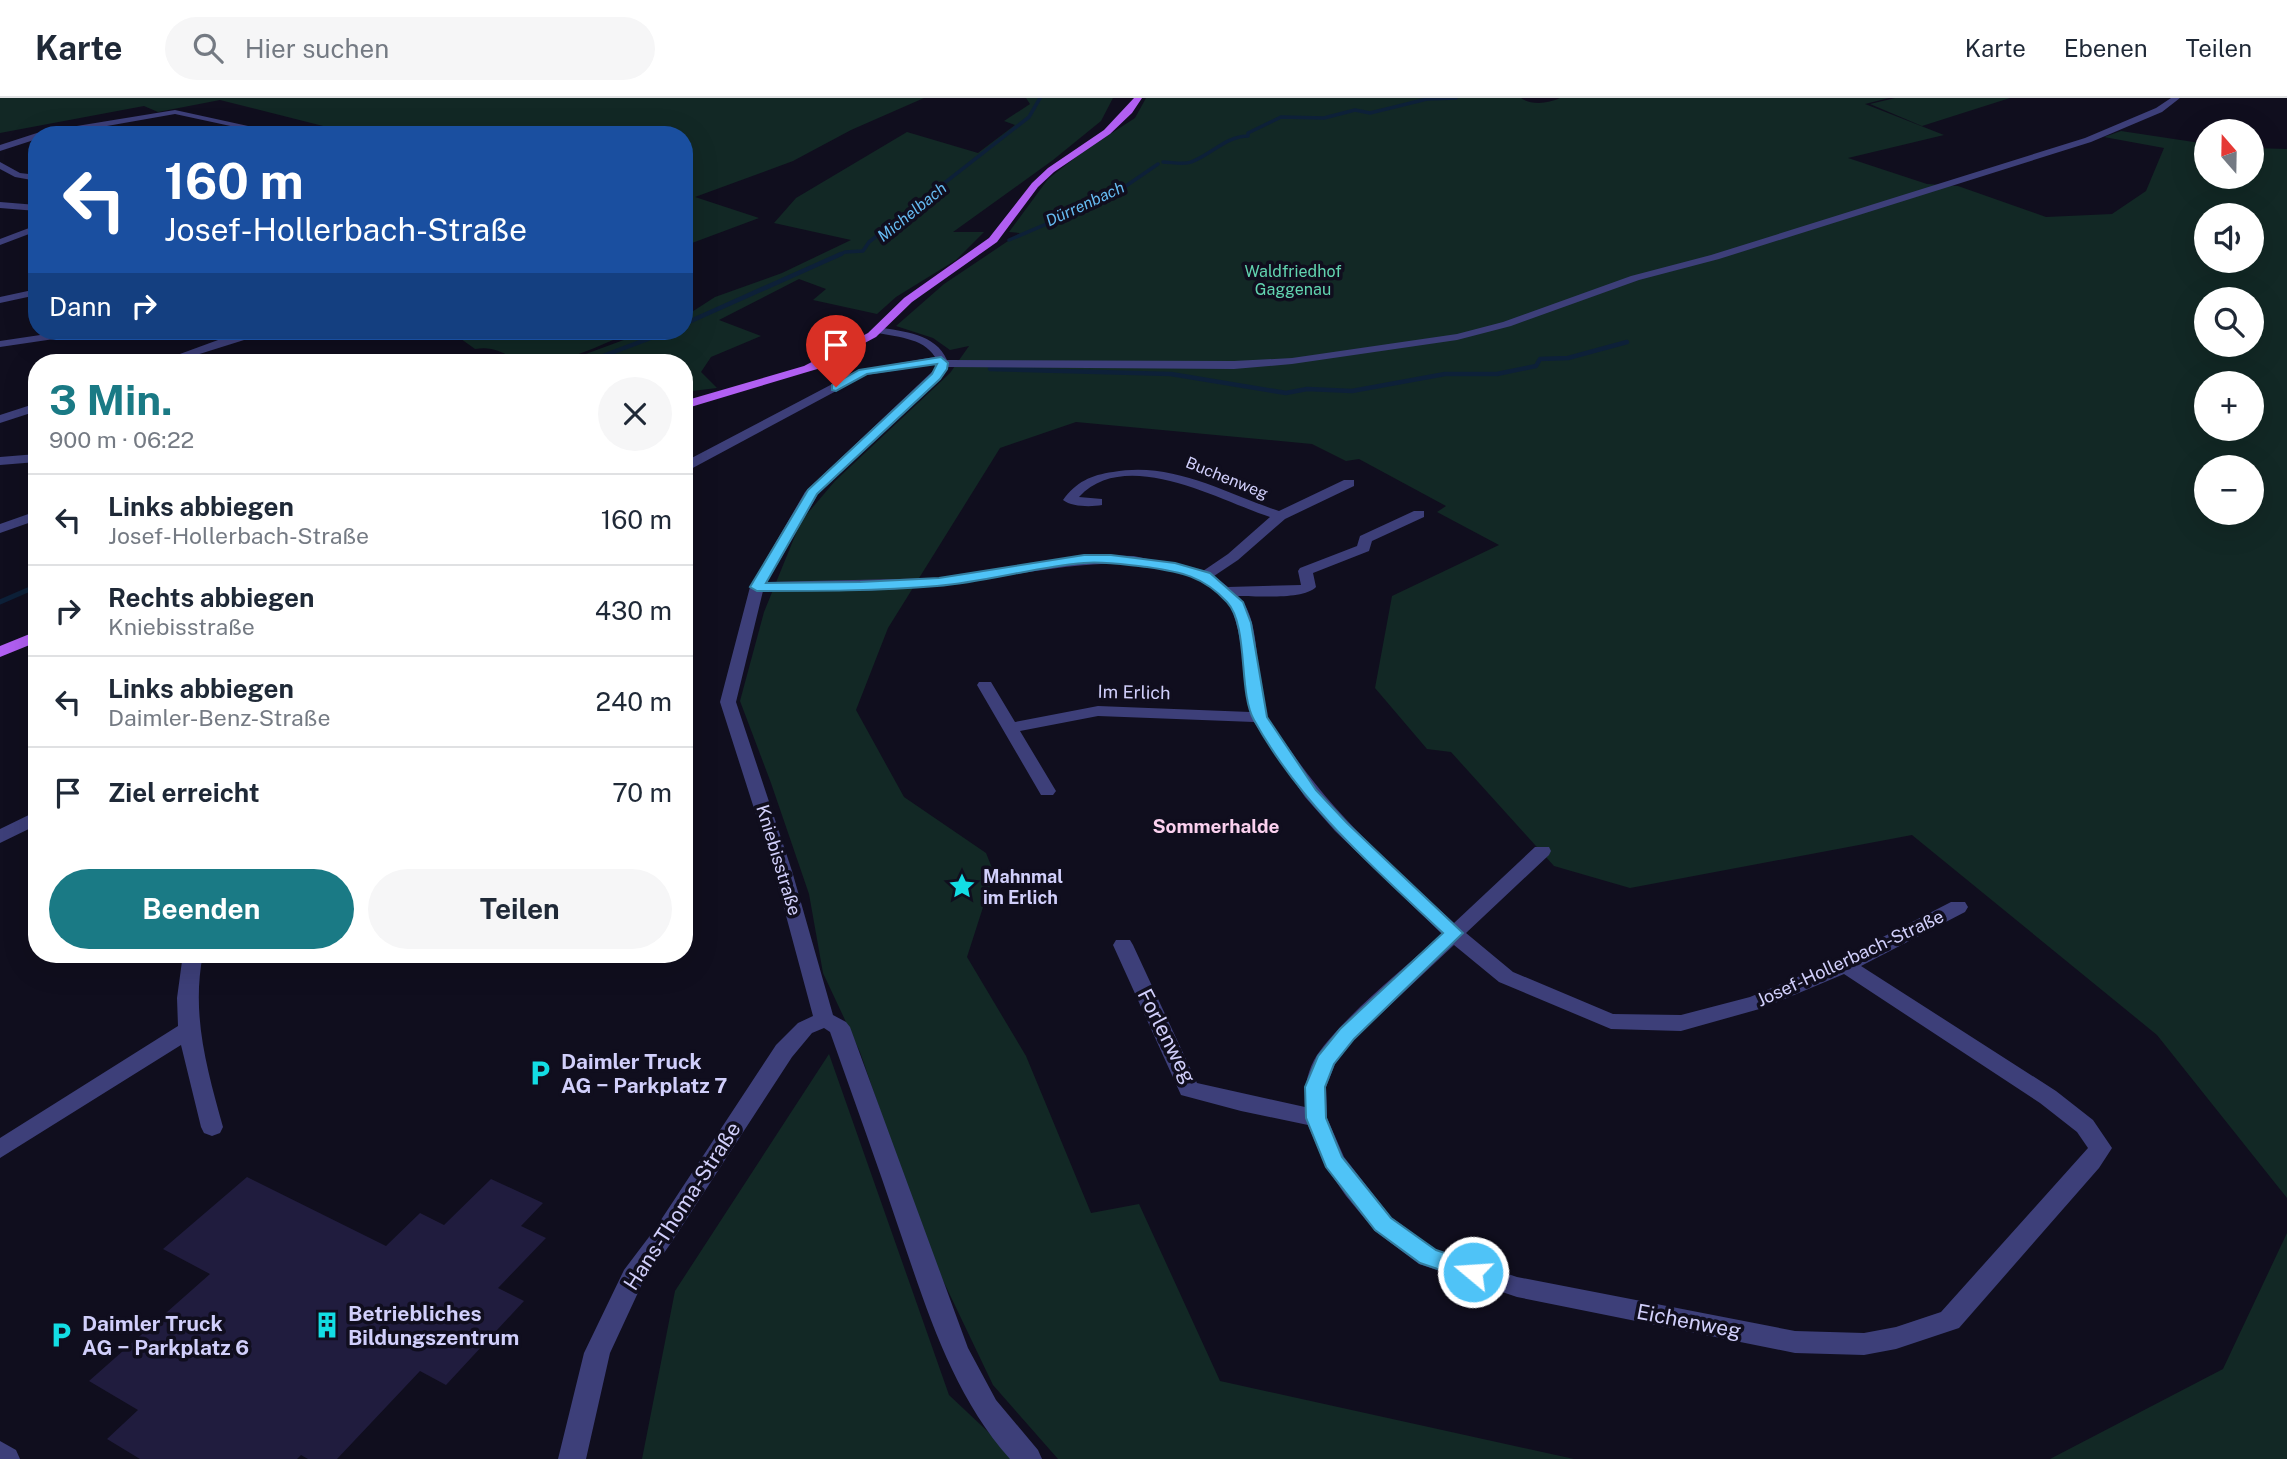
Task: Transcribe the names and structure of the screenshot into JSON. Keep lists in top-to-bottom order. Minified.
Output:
{"streets":{"street":["Buchenweg","Im Erlich","Kniebisstraße","Josef-Hollerbach-Straße","Forlenweg","Hans-Thoma-Straße","Eichenweg"]},"crossings":[["Im Erlich","Josef-Hollerbach-Straße"],["Kniebisstraße","Josef-Hollerbach-Straße"],["Kniebisstraße","Hans-Thoma-Straße"],["Josef-Hollerbach-Straße","Eichenweg"],["Forlenweg","Eichenweg"]],"districts":["Sommerhalde"],"water":["Dürrenbach","Michelbach"],"parks":["Waldfriedhof Gaggenau"],"places":{"place":["Mahnmal im Erlich"],"parking":["Daimler Truck AG − Parkplatz 7","Daimler Truck AG − Parkplatz 6"],"building":["Betriebliches Bildungszentrum"]},"north":"top","page":{"header":"Karte","search":"Hier suchen","nav":["Karte","Ebenen","Teilen"],"map_buttons":["+","−"],"turn":["160 m","Josef-Hollerbach-Straße"],"then":"Dann","heading":["3 Min.","900 m · 06:22"],"list":[{"name":"Links abbiegen","note":"Josef-Hollerbach-Straße","value":"160 m"},{"name":"Rechts abbiegen","note":"Kniebisstraße","value":"430 m"},{"name":"Links abbiegen","note":"Daimler-Benz-Straße","value":"240 m"},{"name":"Ziel erreicht","value":"70 m"}],"buttons":["Beenden","Teilen"]}}
